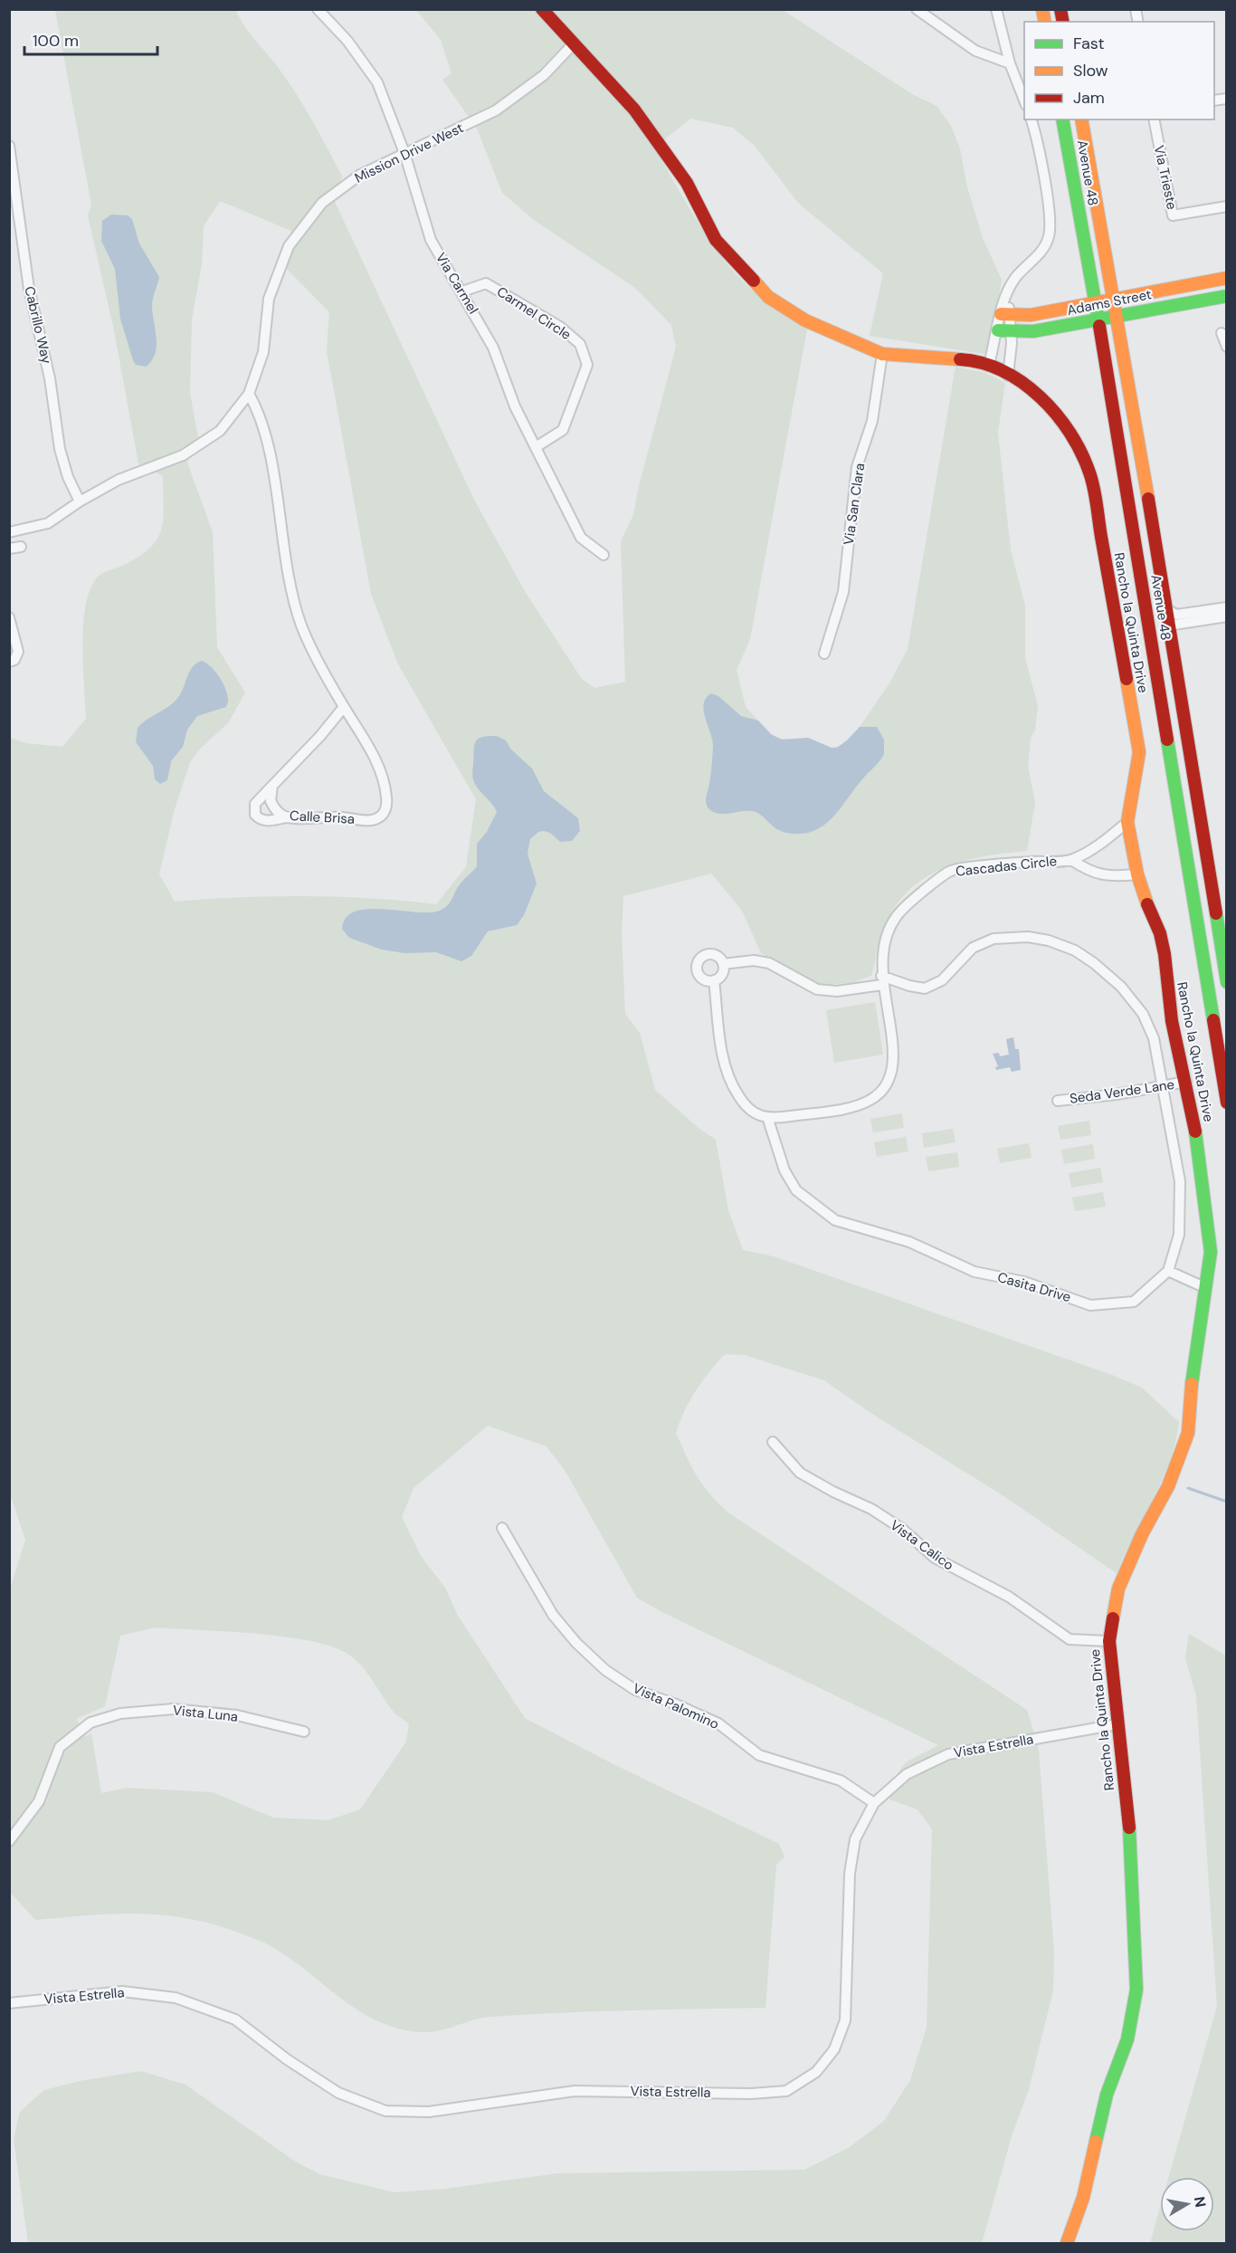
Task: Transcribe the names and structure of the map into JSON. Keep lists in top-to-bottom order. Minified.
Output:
{"streets":{"street":["Mission Drive West","Avenue 48","Via Trieste","Via Carmel","Adams Street","Carmel Circle","Cabrillo Way","Via San Clara","Rancho la Quinta Drive","Calle Brisa","Cascadas Circle","Seda Verde Lane","Casita Drive","Vista Calico","Vista Palomino","Vista Luna","Vista Estrella"]},"crossings":[["Mission Drive West","Via Carmel"],["Mission Drive West","Cabrillo Way"],["Mission Drive West","Rancho la Quinta Drive"],["Mission Drive West","Calle Brisa"],["Avenue 48","Adams Street"],["Via Carmel","Carmel Circle"],["Via San Clara","Rancho la Quinta Drive"],["Rancho la Quinta Drive","Cascadas Circle"],["Rancho la Quinta Drive","Seda Verde Lane"],["Rancho la Quinta Drive","Vista Calico"],["Rancho la Quinta Drive","Vista Estrella"],["Cascadas Circle","Casita Drive"],["Vista Palomino","Vista Estrella"]],"legend":["Fast","Slow","Jam"],"scale_bar":"100 m","north":"right"}
